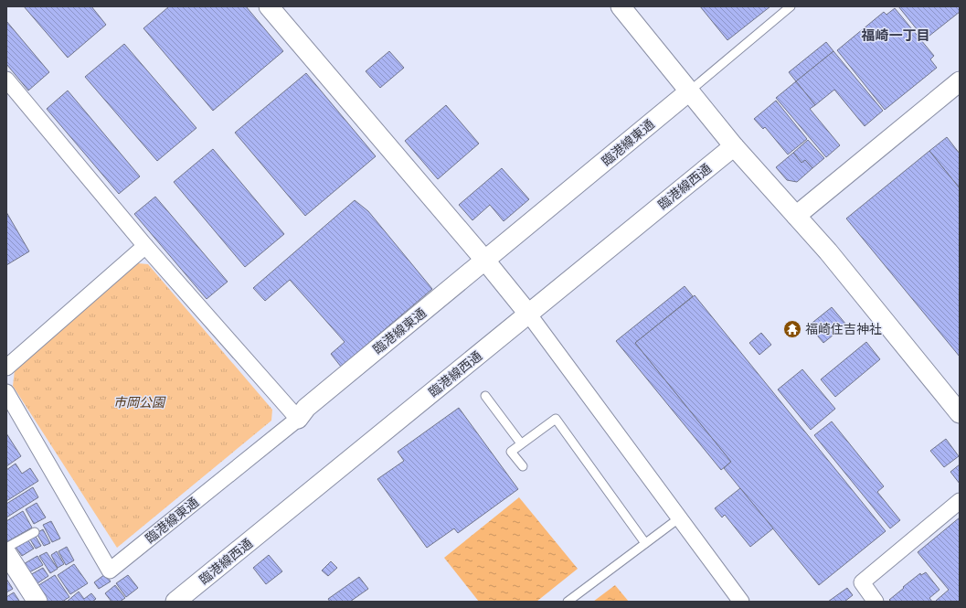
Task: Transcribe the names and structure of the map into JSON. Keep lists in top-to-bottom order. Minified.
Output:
{"streets":{"street":["臨港線東通","臨港線西通"]},"districts":["福崎一丁目"],"parks":["市岡公園"],"places":{"temple":["福崎住吉神社"]}}
